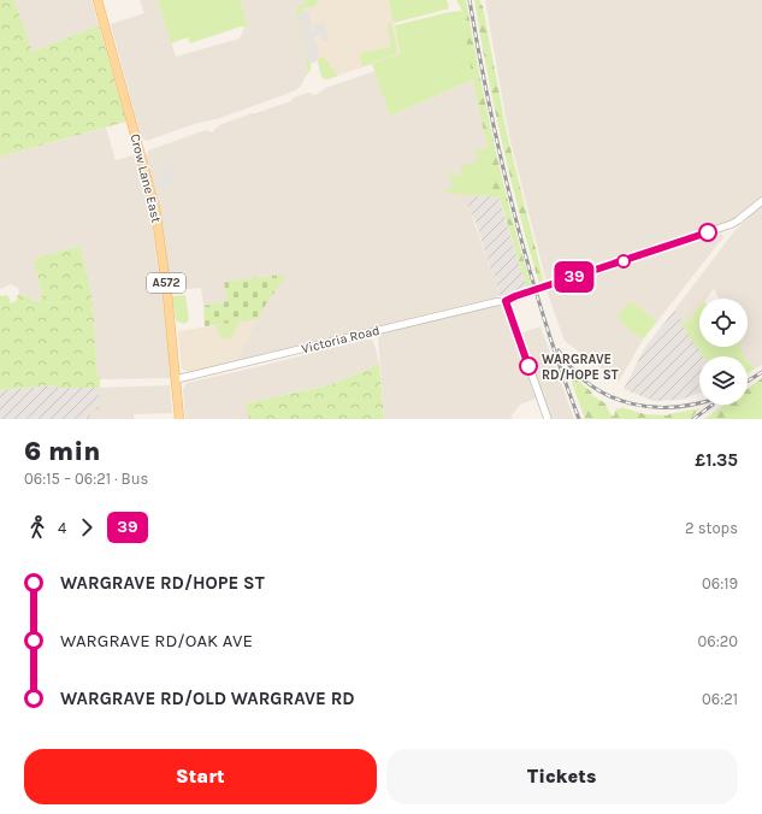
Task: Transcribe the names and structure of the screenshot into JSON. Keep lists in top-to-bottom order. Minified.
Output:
{"streets":{"main road":["Crow Lane East","A572"],"street":["Victoria Road"]},"crossings":[["Crow Lane East","Victoria Road"]],"places":["WARGRAVE RD/HOPE ST"],"lines":["bus line 39"],"page":{"on_map":"39","heading":["6 min","06:15 – 06:21 · Bus","£1.35"],"legs":["4","39","2 stops"],"list":[{"name":"WARGRAVE RD/HOPE ST","value":"06:19"},{"name":"WARGRAVE RD/OAK AVE","value":"06:20"},{"name":"WARGRAVE RD/OLD WARGRAVE RD","value":"06:21"}],"buttons":["Start","Tickets"]}}
